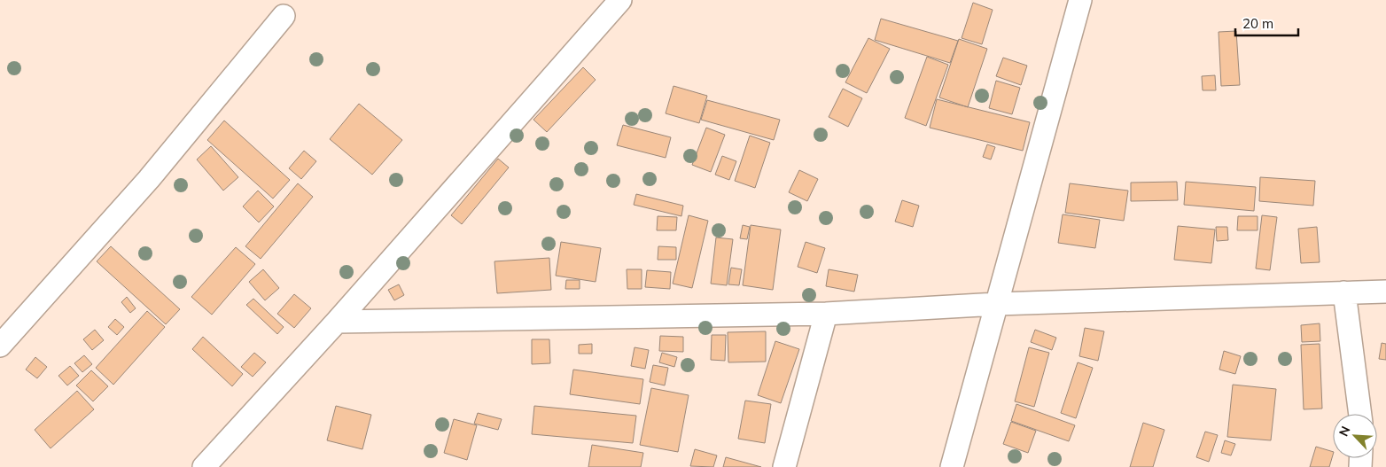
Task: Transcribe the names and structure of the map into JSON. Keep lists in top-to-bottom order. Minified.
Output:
{"scale_bar":"20 m","north":"top left"}
